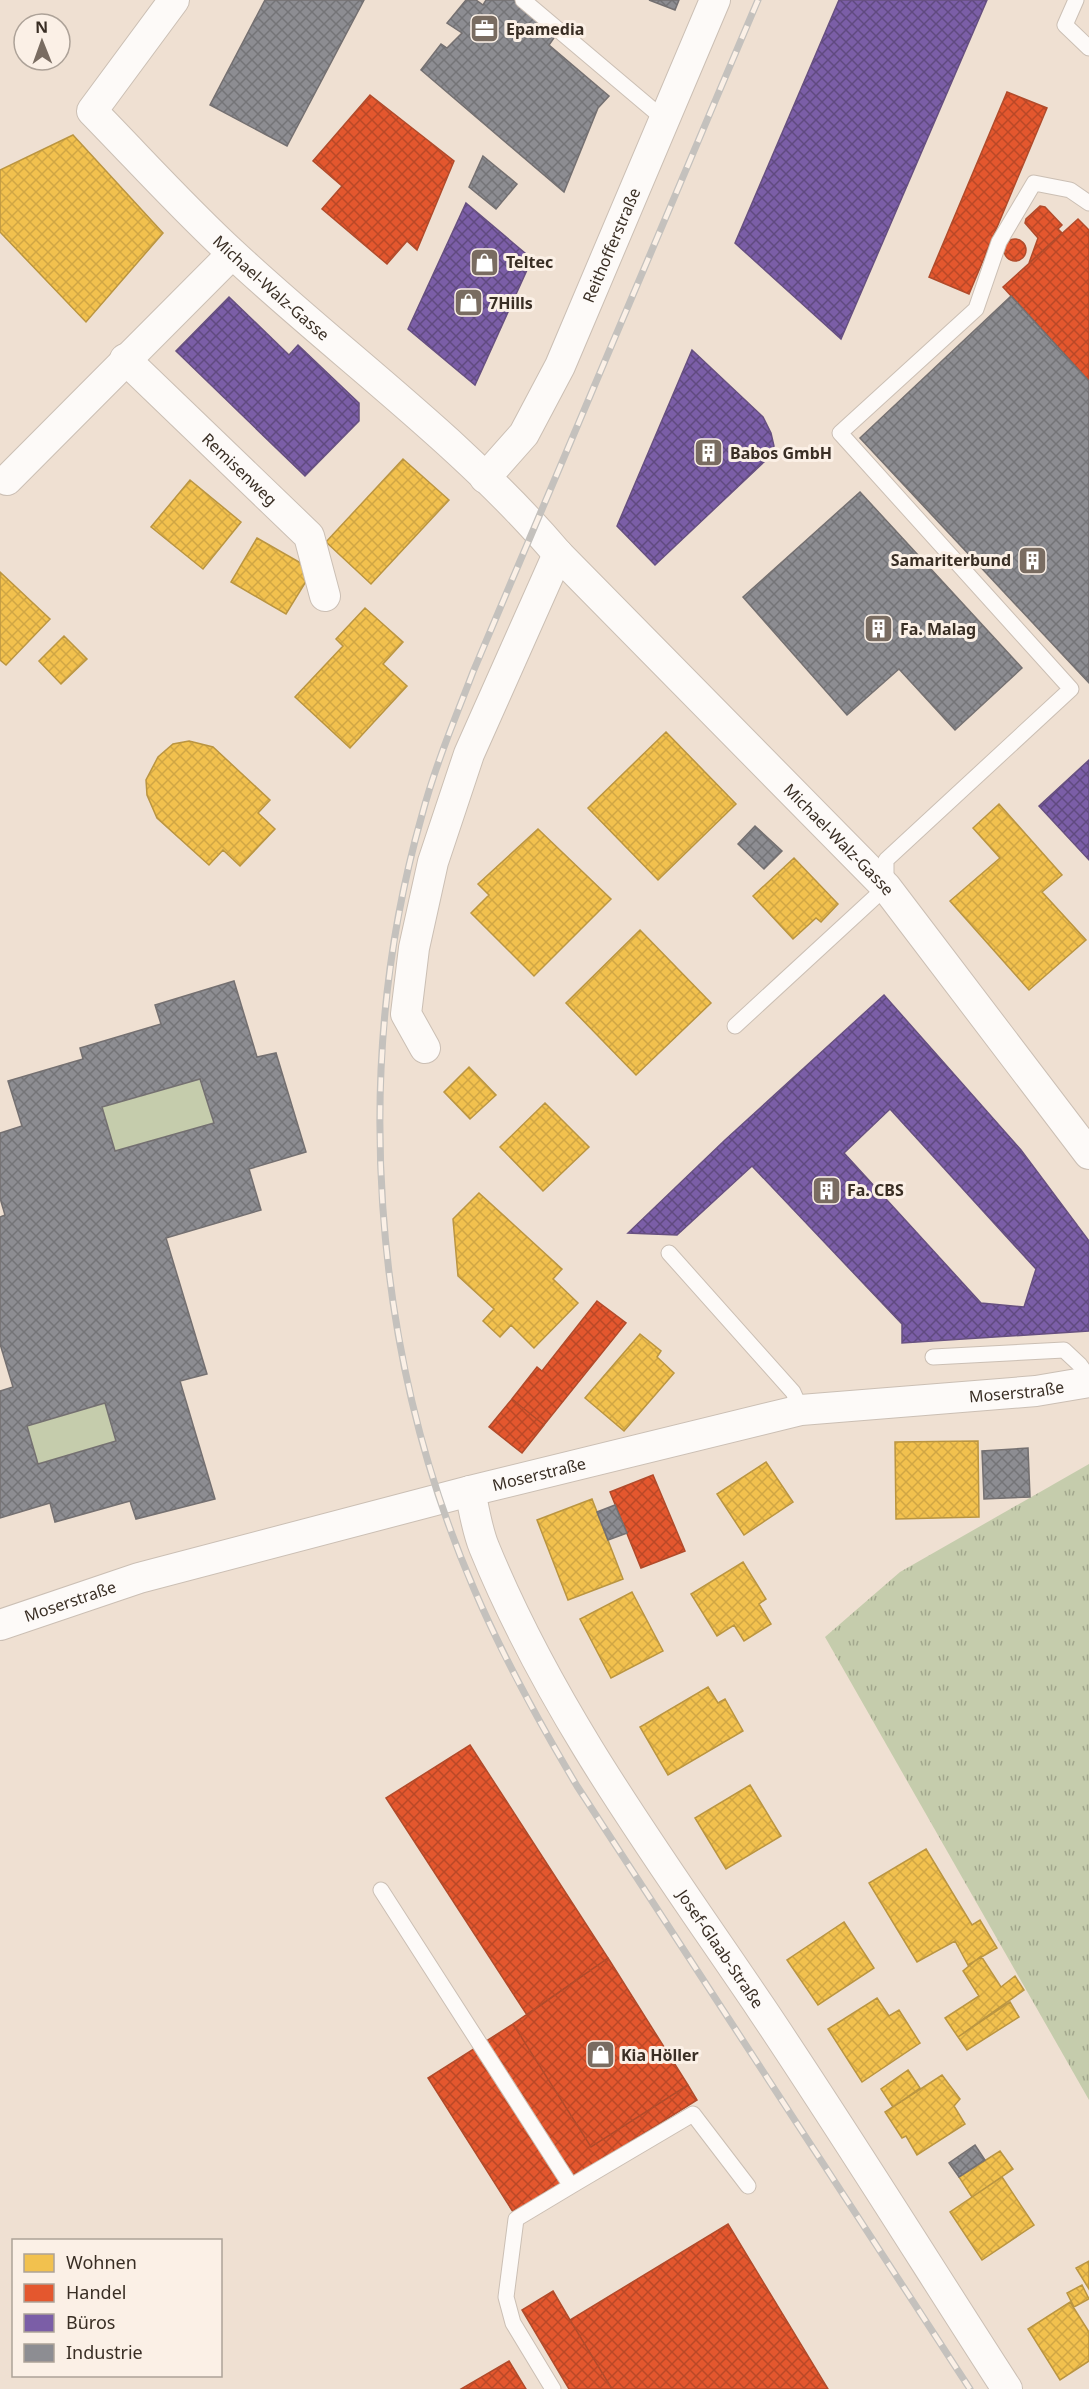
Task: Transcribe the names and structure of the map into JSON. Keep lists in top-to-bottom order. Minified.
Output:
{"streets":{"street":["Reithofferstraße","Michael-Walz-Gasse","Remisenweg","Moserstraße","Josef-Glaab-Straße"]},"crossings":[["Reithofferstraße","Michael-Walz-Gasse"],["Moserstraße","Josef-Glaab-Straße"]],"places":{"office":["Epamedia"],"shop":["Teltec","7Hills","Kia Höller"],"building":["Babos GmbH","Samariterbund","Fa. Malag","Fa. CBS"]},"legend":["Wohnen","Handel","Büros","Industrie"],"north":"top"}
